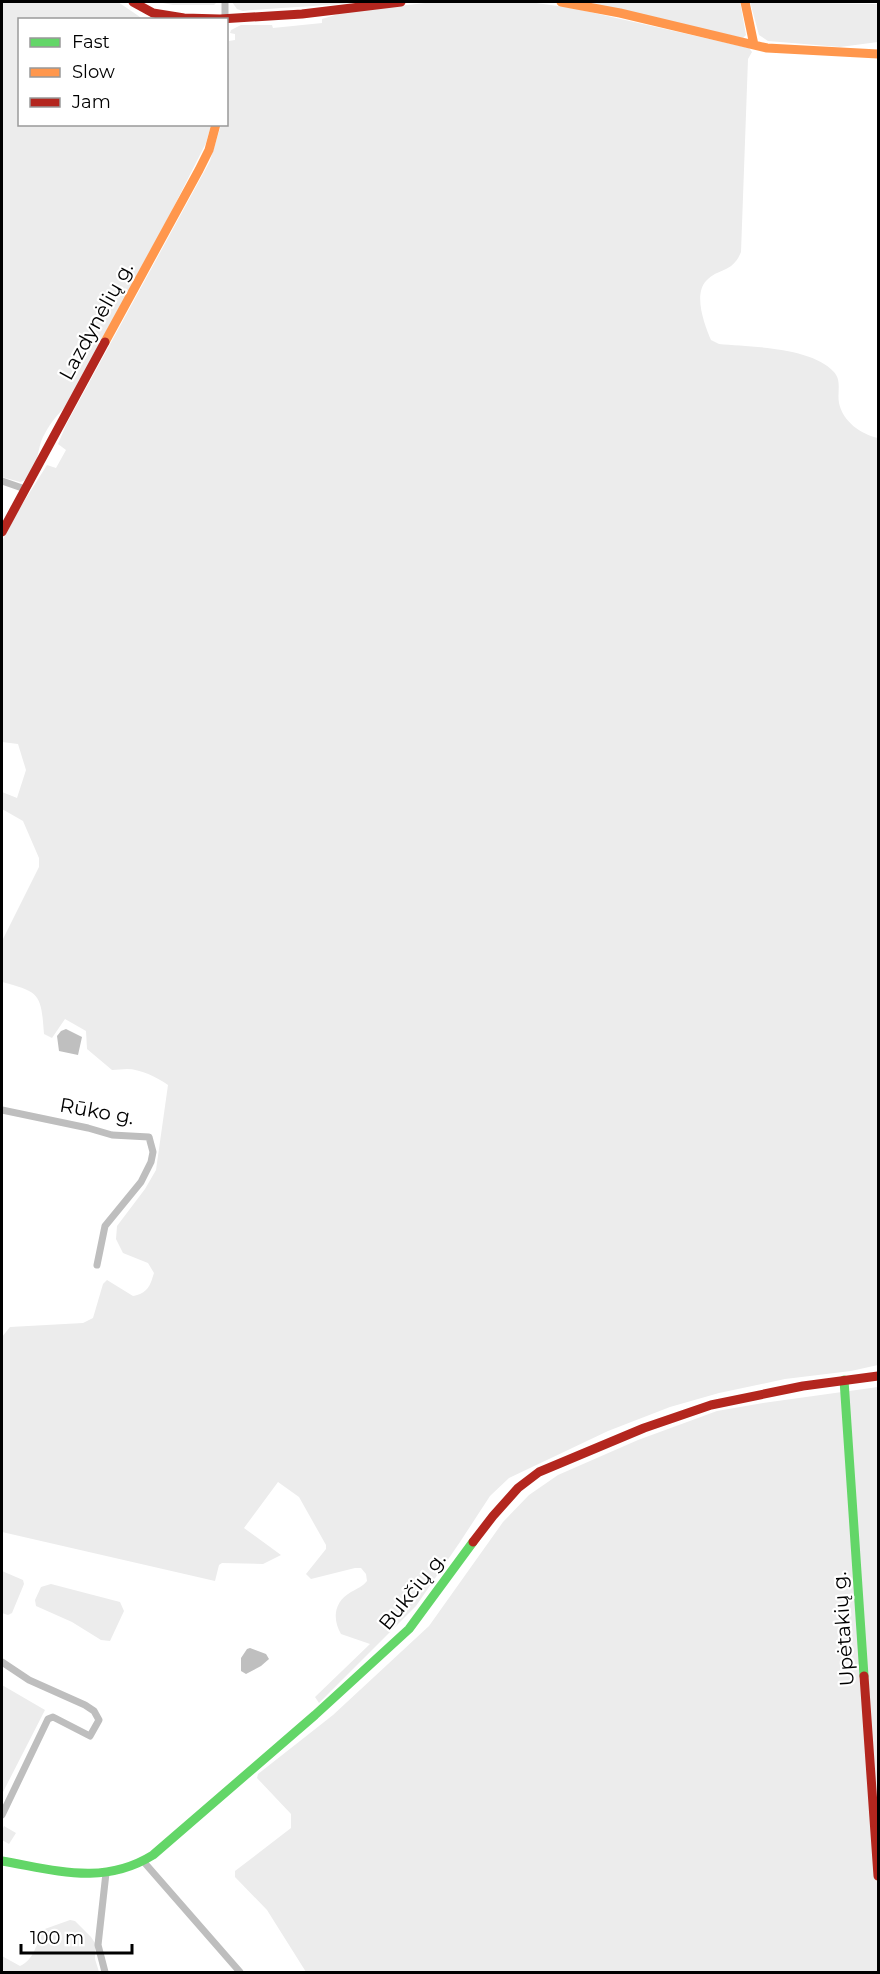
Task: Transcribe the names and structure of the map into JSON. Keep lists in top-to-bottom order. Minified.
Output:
{"streets":{"main road":["Lazdynėlių g.","Bukčių g.","Upėtakių g."],"street":["Rūko g."]},"crossings":[["Bukčių g.","Upėtakių g."]],"legend":["Fast","Slow","Jam"],"scale_bar":"100 m"}
